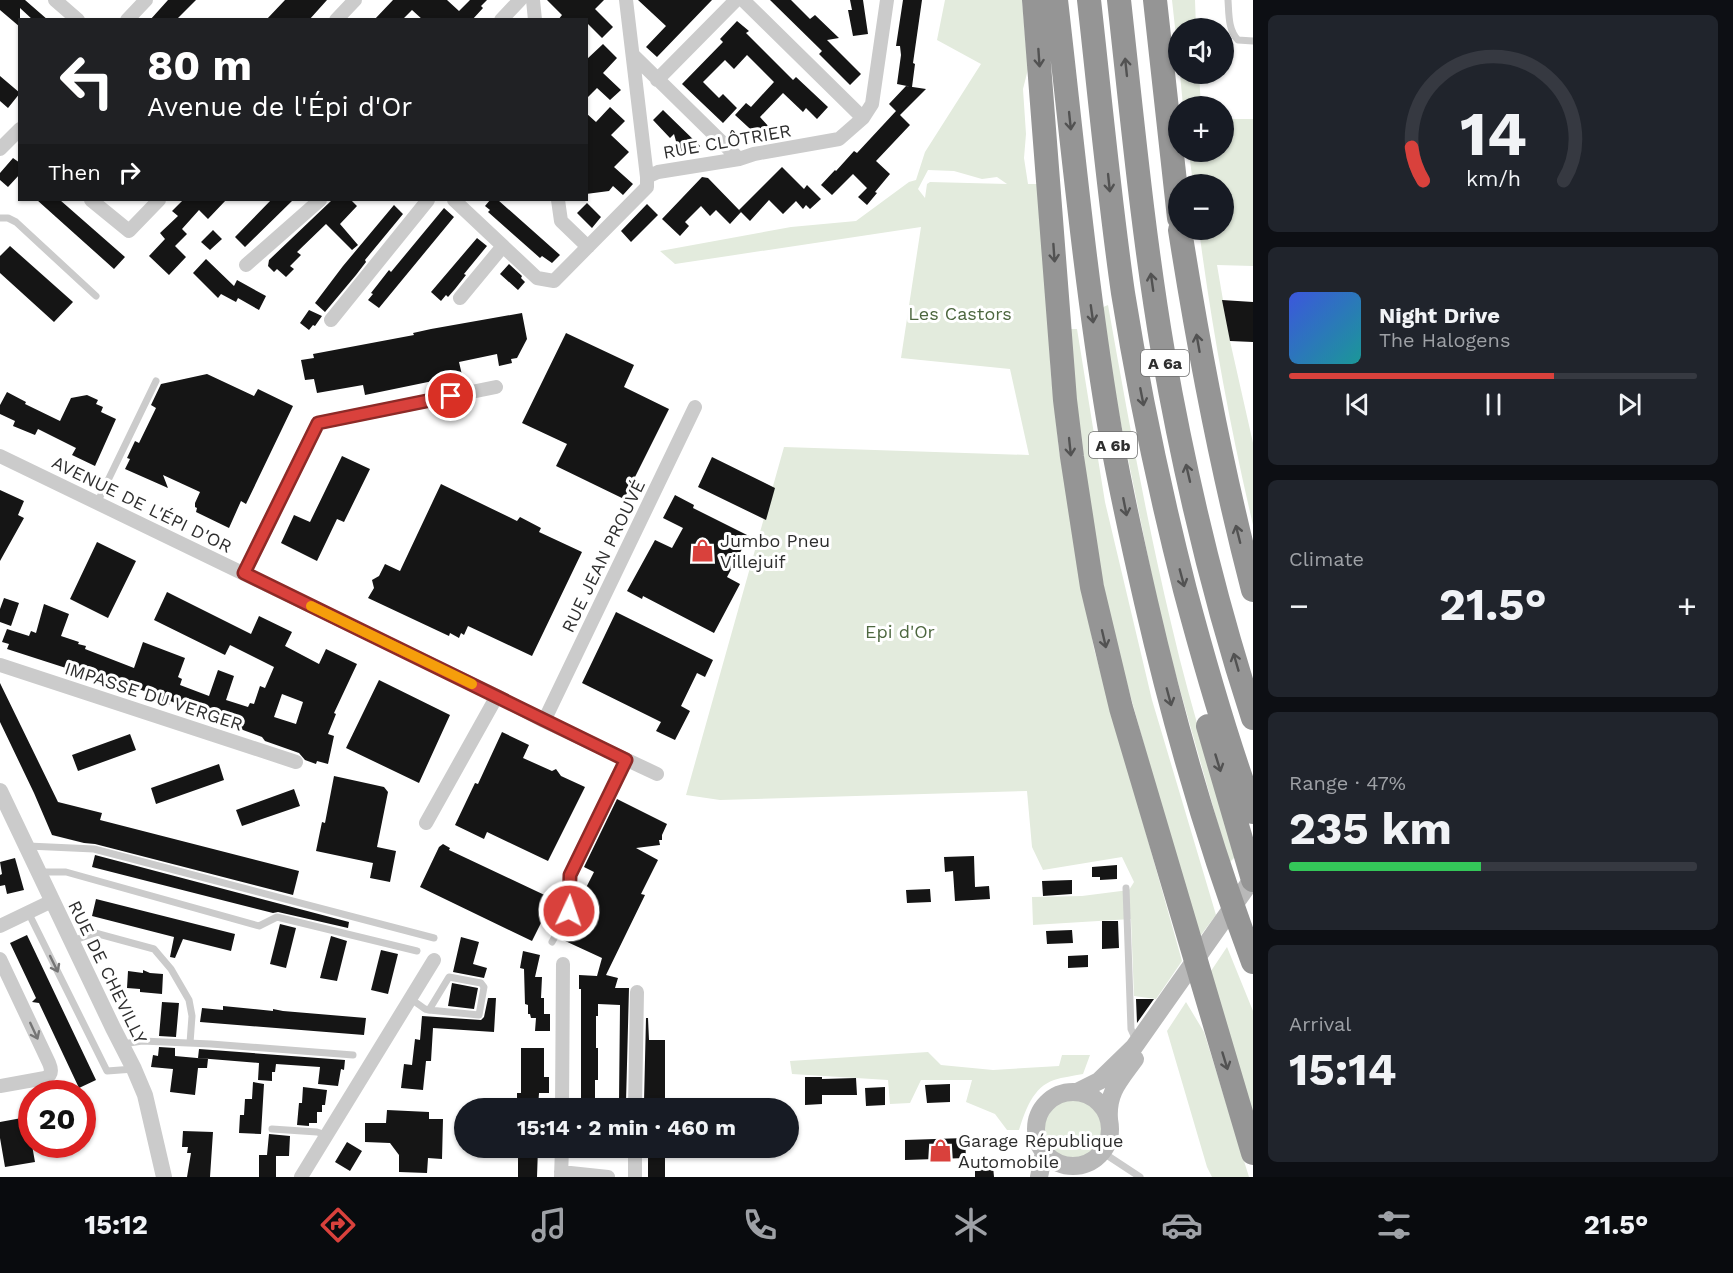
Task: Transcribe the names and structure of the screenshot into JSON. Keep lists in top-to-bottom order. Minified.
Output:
{"streets":{"highway":["A 6a","A 6b"],"street":["RUE CLÔTRIER","AVENUE DE L'ÉPI D'OR","RUE JEAN PROUVÉ","IMPASSE DU VERGER","RUE DE CHEVILLY"]},"crossings":[["AVENUE DE L'ÉPI D'OR","RUE JEAN PROUVÉ"]],"parks":["Les Castors","Epi d'Or"],"places":{"shop":["Jumbo Pneu Villejuif","Garage République Automobile"]},"page":{"map_buttons":["+","−"],"turn":["80 m","Avenue de l'Épi d'Or"],"then":"Then","song":["Night Drive","The Halogens"],"tile":["Climate",["Range · 47%","235 km"],["Arrival","15:14"]],"heat":["−","21.5°","+"],"limit":"20","trip":"15:14 · 2 min · 460 m","tabs":["15:12","21.5°"],"gauge":["14","km/h"]}}
